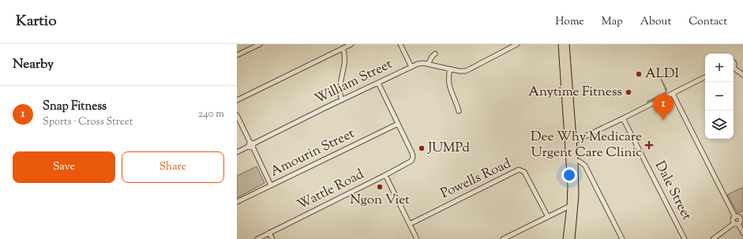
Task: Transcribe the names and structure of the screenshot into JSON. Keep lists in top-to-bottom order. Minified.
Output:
{"streets":{"street":["William Street","Amourin Street","Powells Road","Wattle Road","Dale Street"]},"crossings":[["Amourin Street","Wattle Road"]],"places":{"other":["ALDI","Anytime Fitness","JUMPd","Ngon Viet"],"health":["Dee Why Medicare Urgent Care Clinic"]},"page":{"header":"Kartio","nav":["Home","Map","About","Contact"],"heading":"Nearby","map_buttons":["+","−"],"list":[{"mark":"1","name":"Snap Fitness","note":"Sports · Cross Street","value":"240 m"}],"pins":"1","buttons":["Save","Share"]}}
